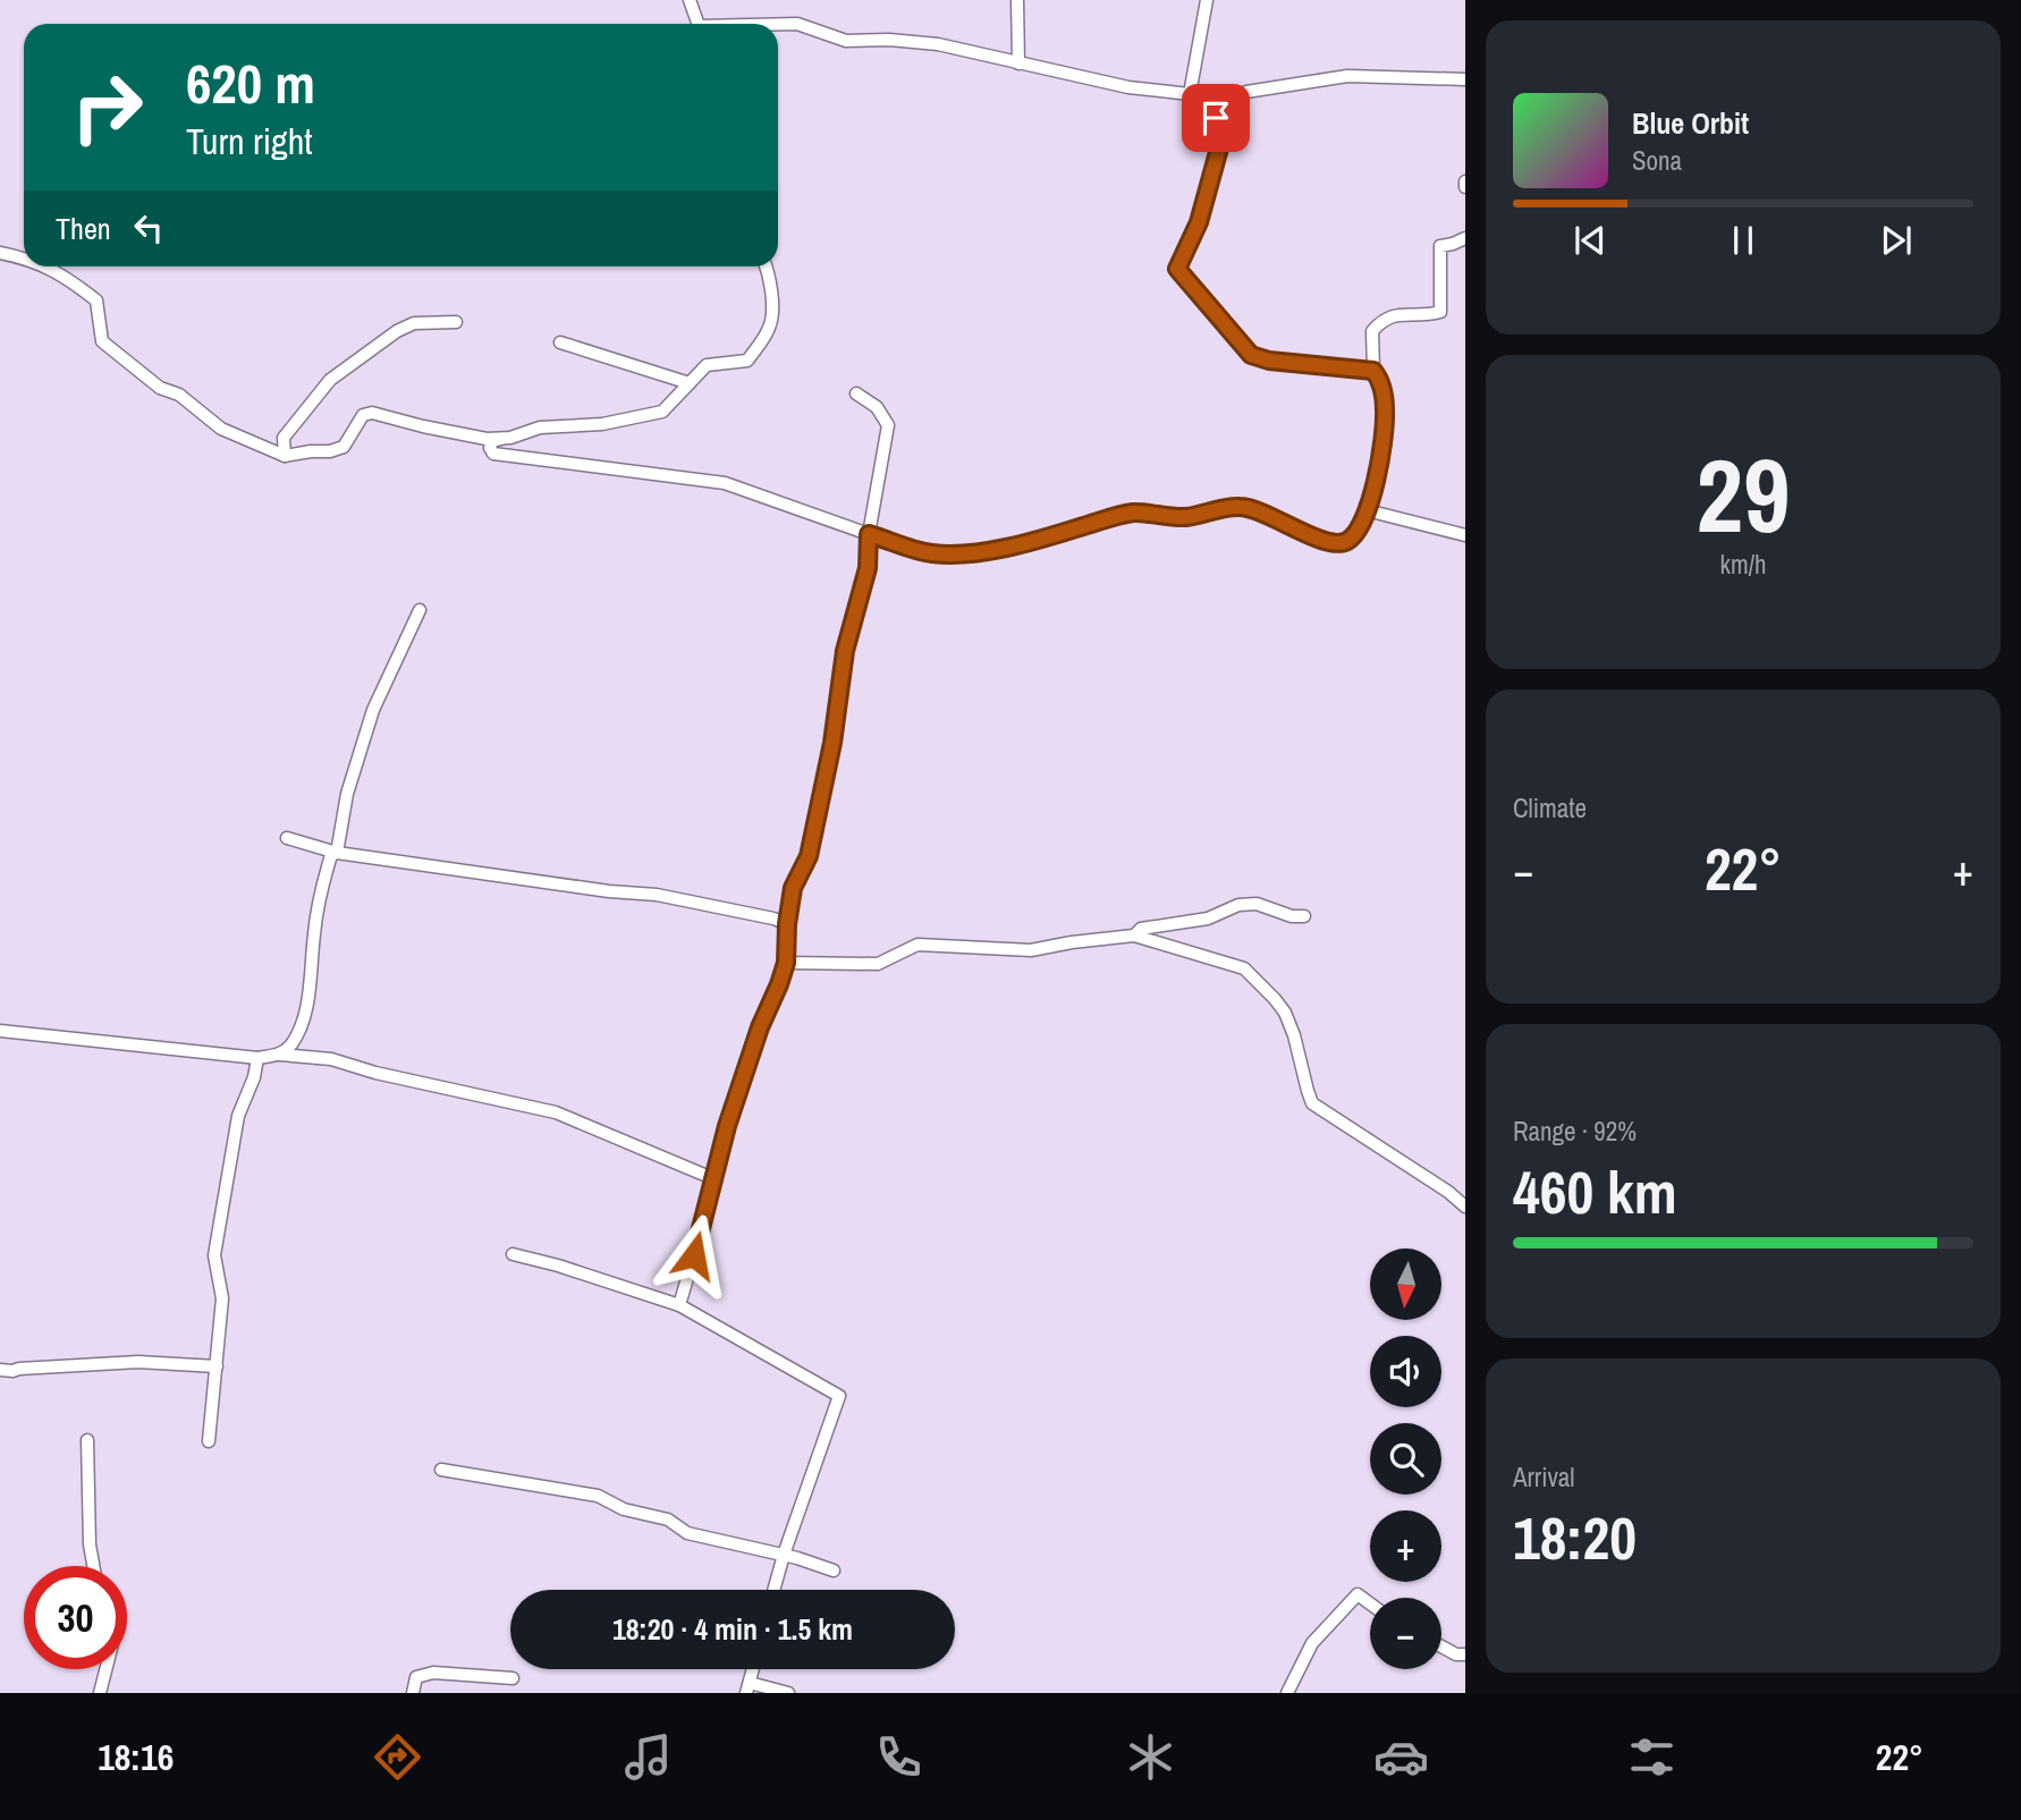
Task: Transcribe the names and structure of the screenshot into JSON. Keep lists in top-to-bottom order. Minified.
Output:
{"north":"bottom","page":{"turn":["620 m","Turn right"],"song":["Blue Orbit","Sona"],"then":"Then","tile":[["29","km/h"],"Climate",["Range · 92%","460 km"],["Arrival","18:20"]],"heat":["−","22°","+"],"map_buttons":["+","−"],"limit":"30","trip":"18:20 · 4 min · 1.5 km","tabs":["18:16","22°"]}}
